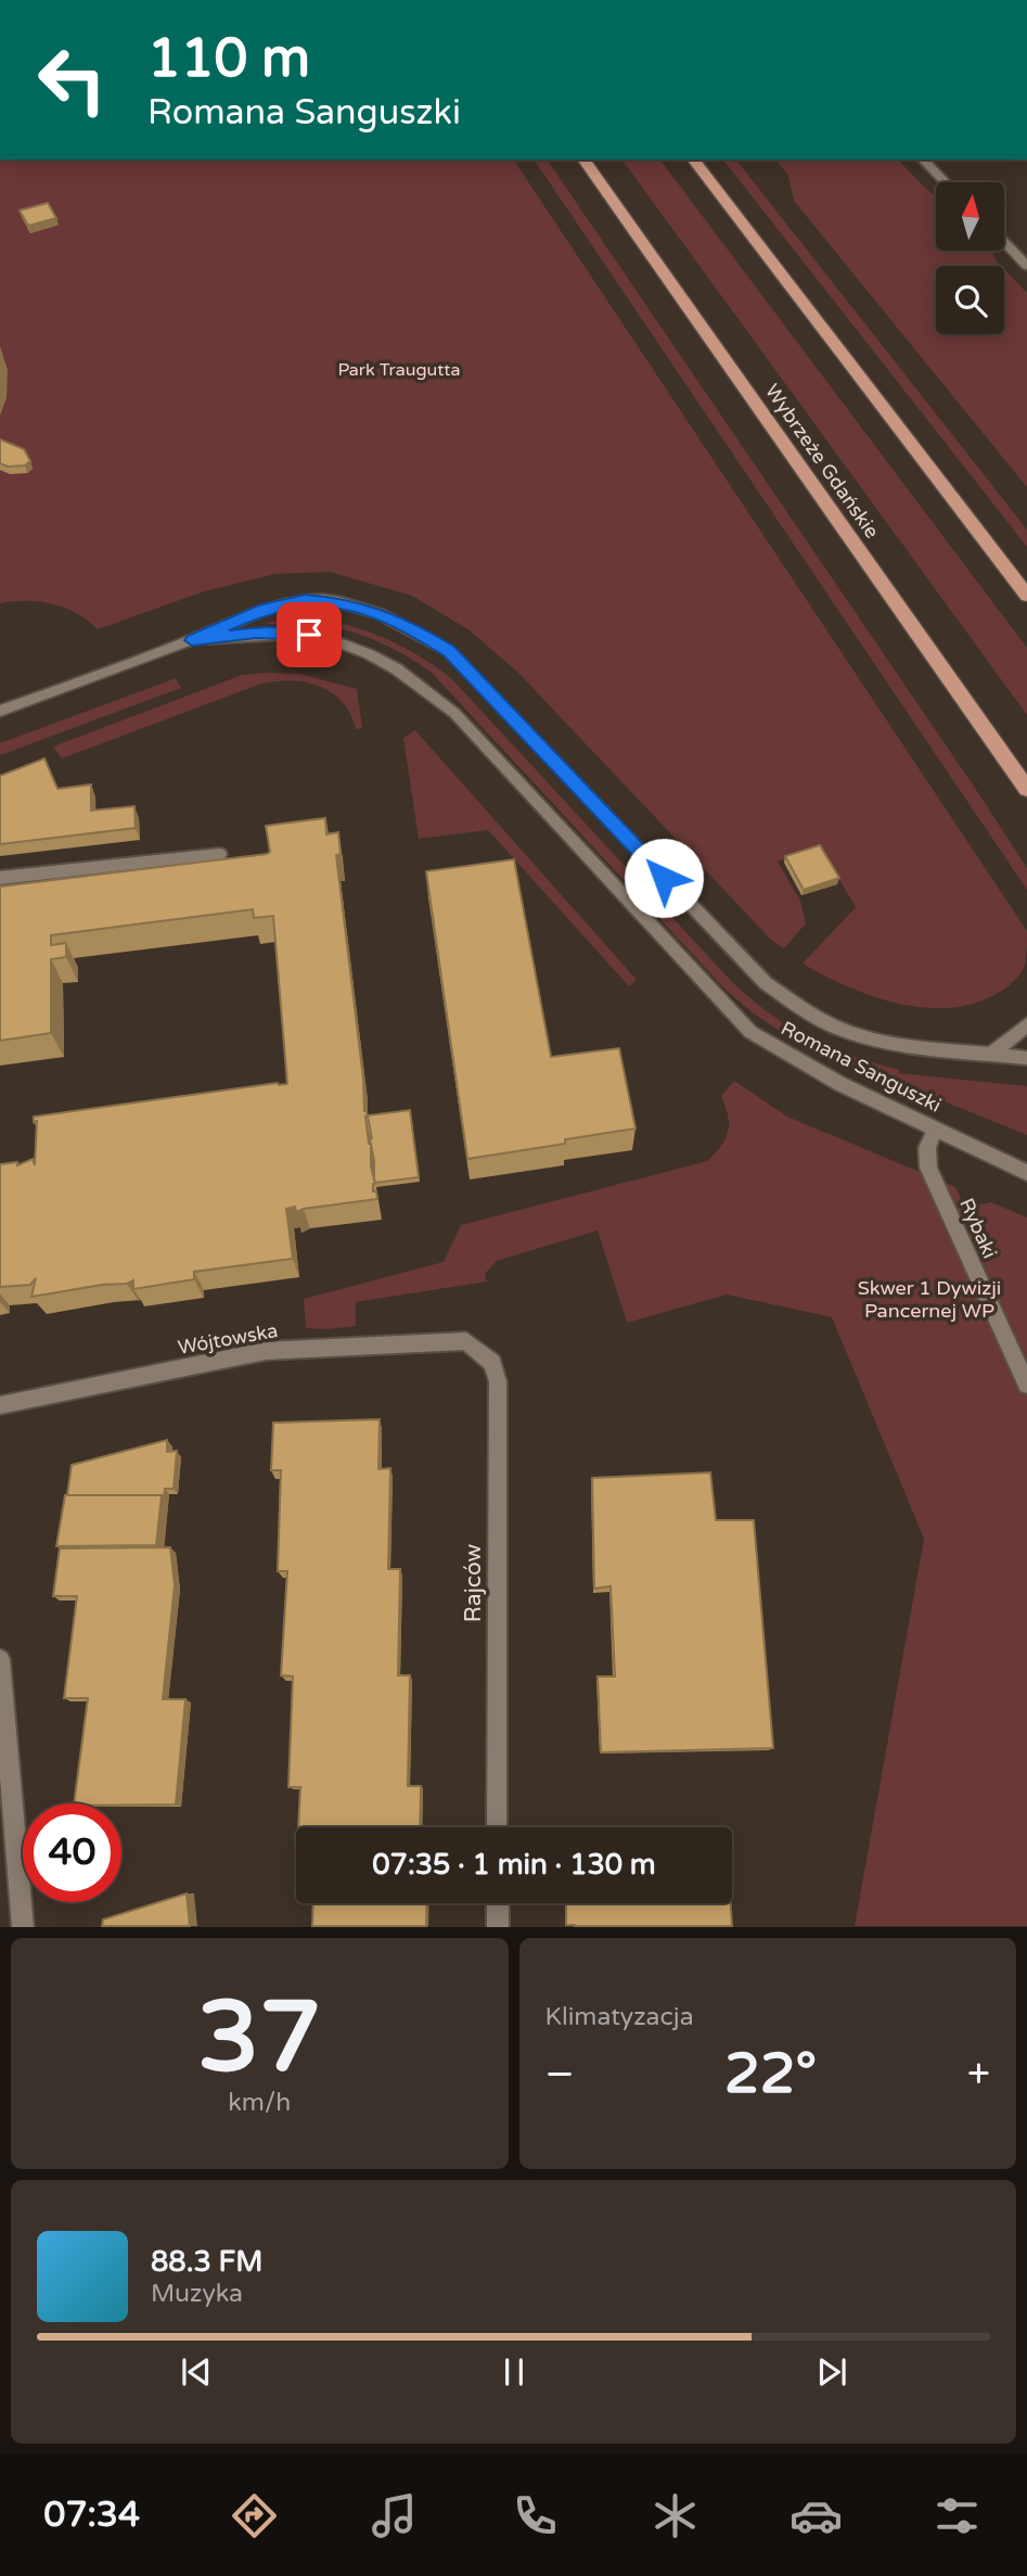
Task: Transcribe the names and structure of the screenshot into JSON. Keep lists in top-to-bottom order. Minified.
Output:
{"streets":{"main road":["Wybrzeże Gdańskie"],"street":["Romana Sanguszki","Rybaki","Wójtowska","Rajców"]},"crossings":[["Romana Sanguszki","Rybaki"],["Wójtowska","Rajców"]],"parks":["Park Traugutta","Skwer 1 Dywizji Pancernej WP"],"north":"top","page":{"turn":["110 m","Romana Sanguszki"],"limit":"40","trip":"07:35 · 1 min · 130 m","tile":[["37","km/h"],"Klimatyzacja"],"heat":["−","22°","+"],"song":["88.3 FM","Muzyka"],"tabs":"07:34"}}
